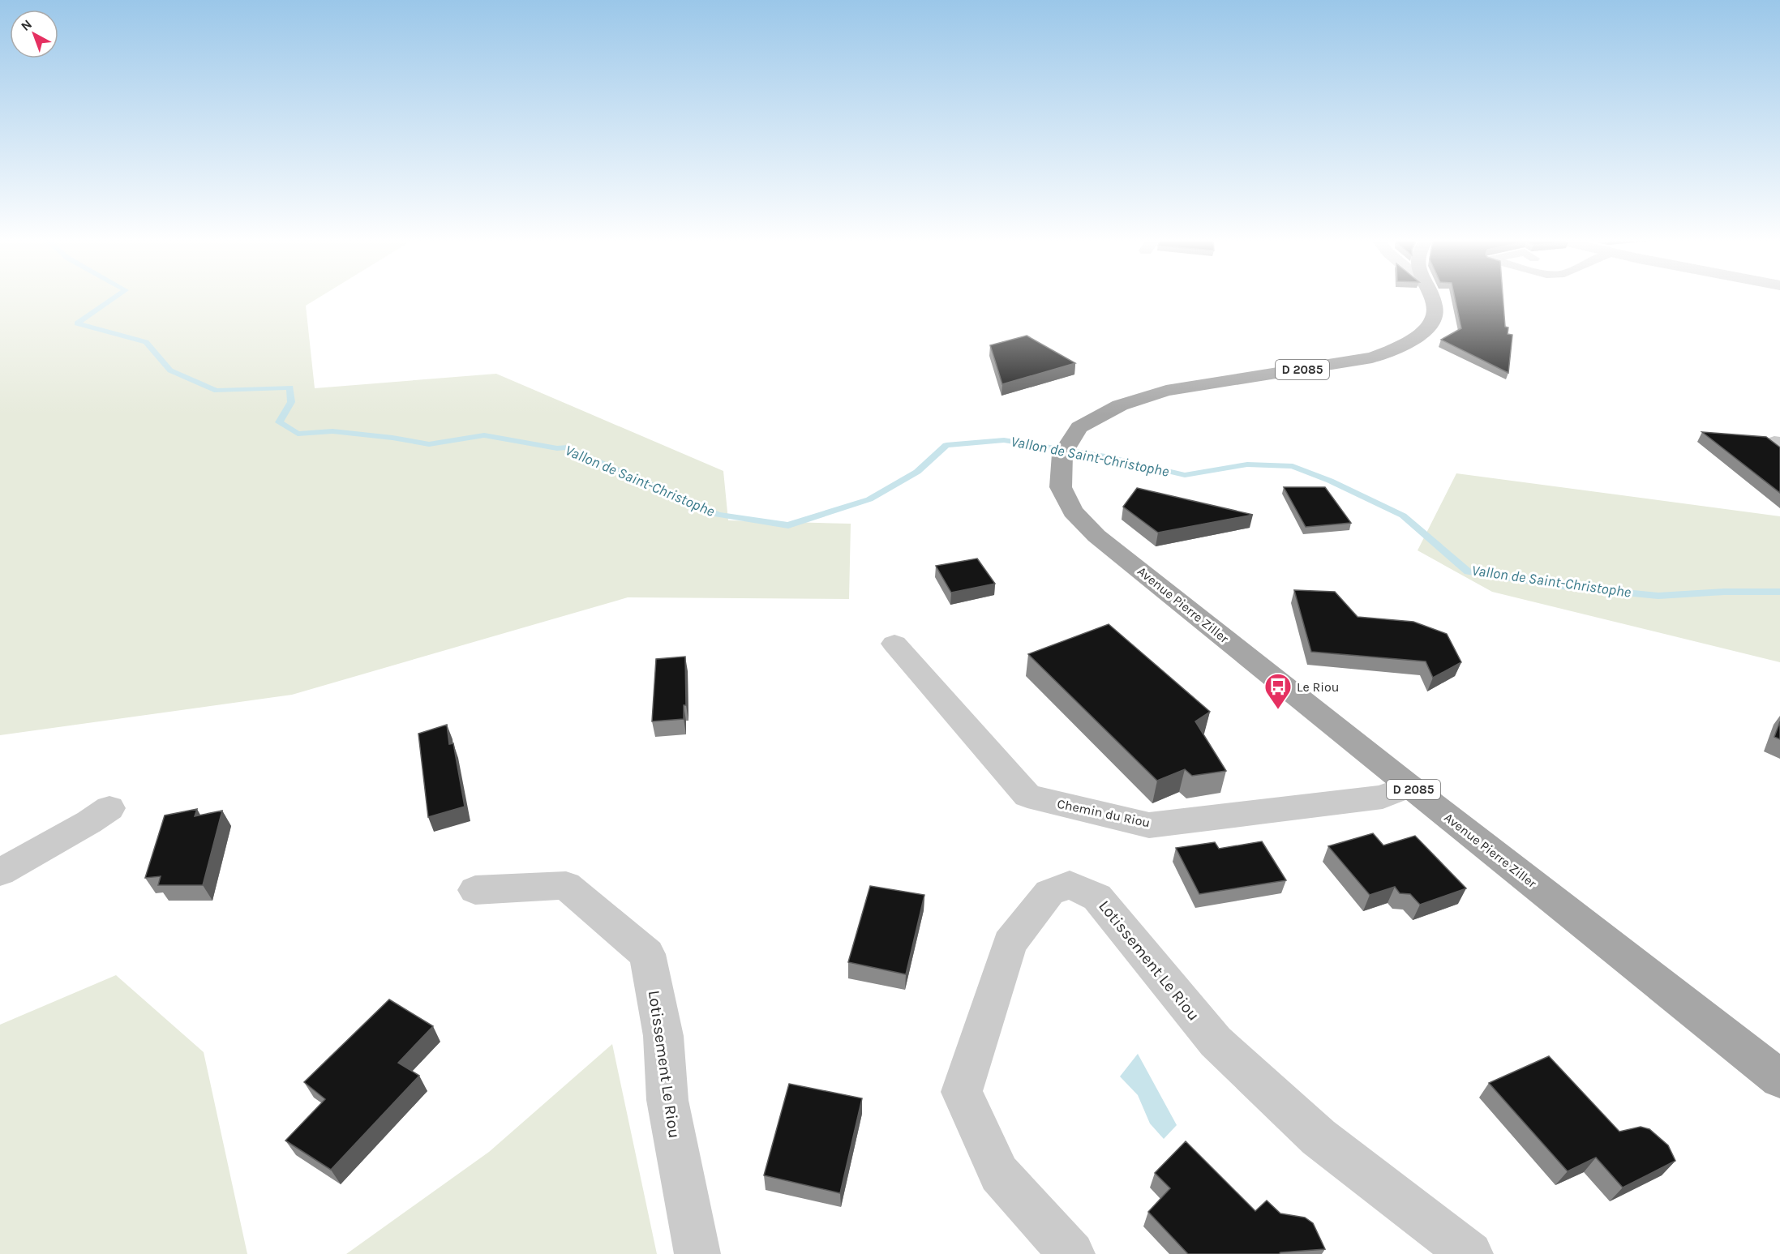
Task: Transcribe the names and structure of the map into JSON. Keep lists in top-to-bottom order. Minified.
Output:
{"streets":{"main road":["D 2085","Avenue Pierre Ziller"],"street":["Chemin du Riou","Lotissement Le Riou"]},"crossings":[["Avenue Pierre Ziller","Chemin du Riou"]],"water":["Vallon de Saint-Christophe"],"places":{"bus stop":["Le Riou"]},"north":"top left"}
